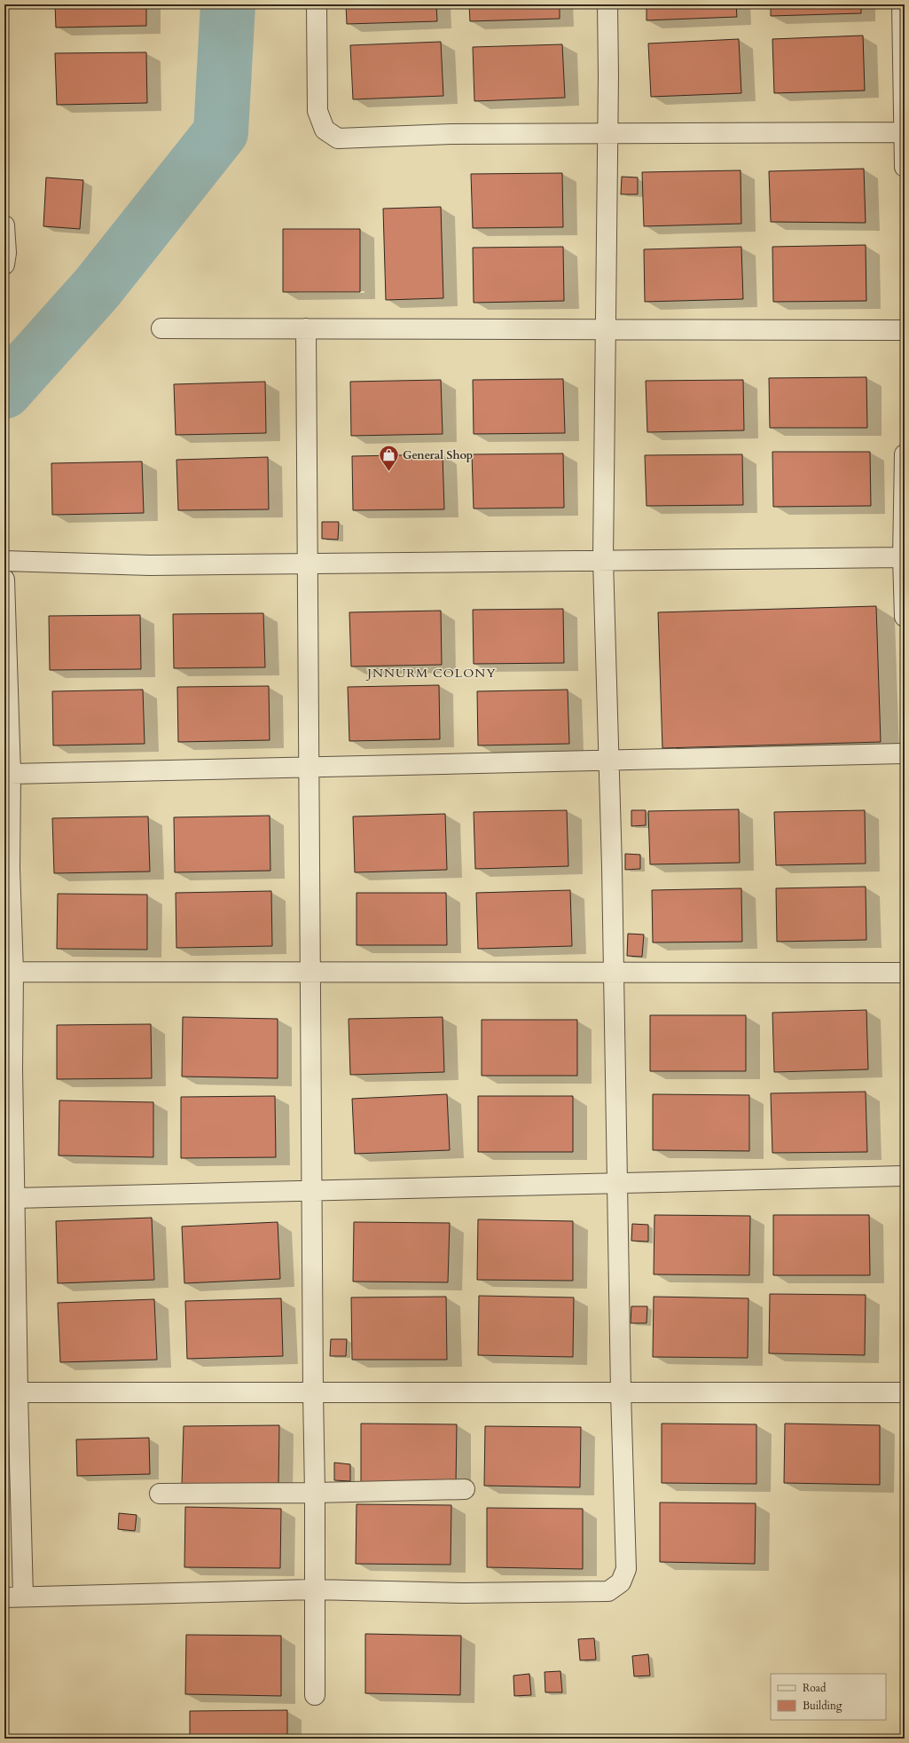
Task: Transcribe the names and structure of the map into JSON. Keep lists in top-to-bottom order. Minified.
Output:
{"districts":["JNNURM COLONY"],"places":{"shop":["General Shop"]},"legend":["Road","Building"]}
